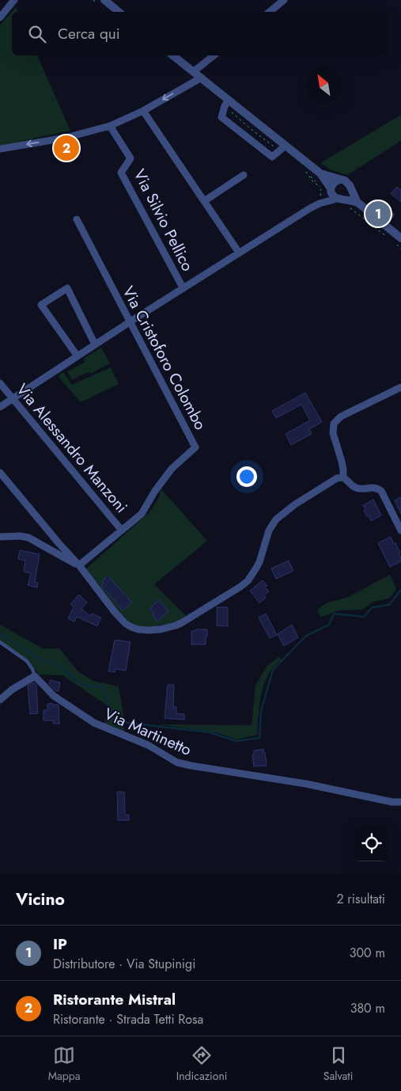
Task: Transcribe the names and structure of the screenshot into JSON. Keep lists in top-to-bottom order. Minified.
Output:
{"streets":{"street":["Via Silvio Pellico","Via Cristoforo Colombo","Via Alessandro Manzoni","Via Martinetto"]},"crossings":[["Via Cristoforo Colombo","Via Alessandro Manzoni"]],"north":"top left","page":{"search":"Cerca qui","pins":["2","1"],"heading":["Vicino","2 risultati"],"list":[{"mark":"1","name":"IP","note":"Distributore · Via Stupinigi","value":"300 m"},{"mark":"2","name":"Ristorante Mistral","note":"Ristorante · Strada Tetti Rosa","value":"380 m"}],"nav":["Mappa","Indicazioni","Salvati"]}}
